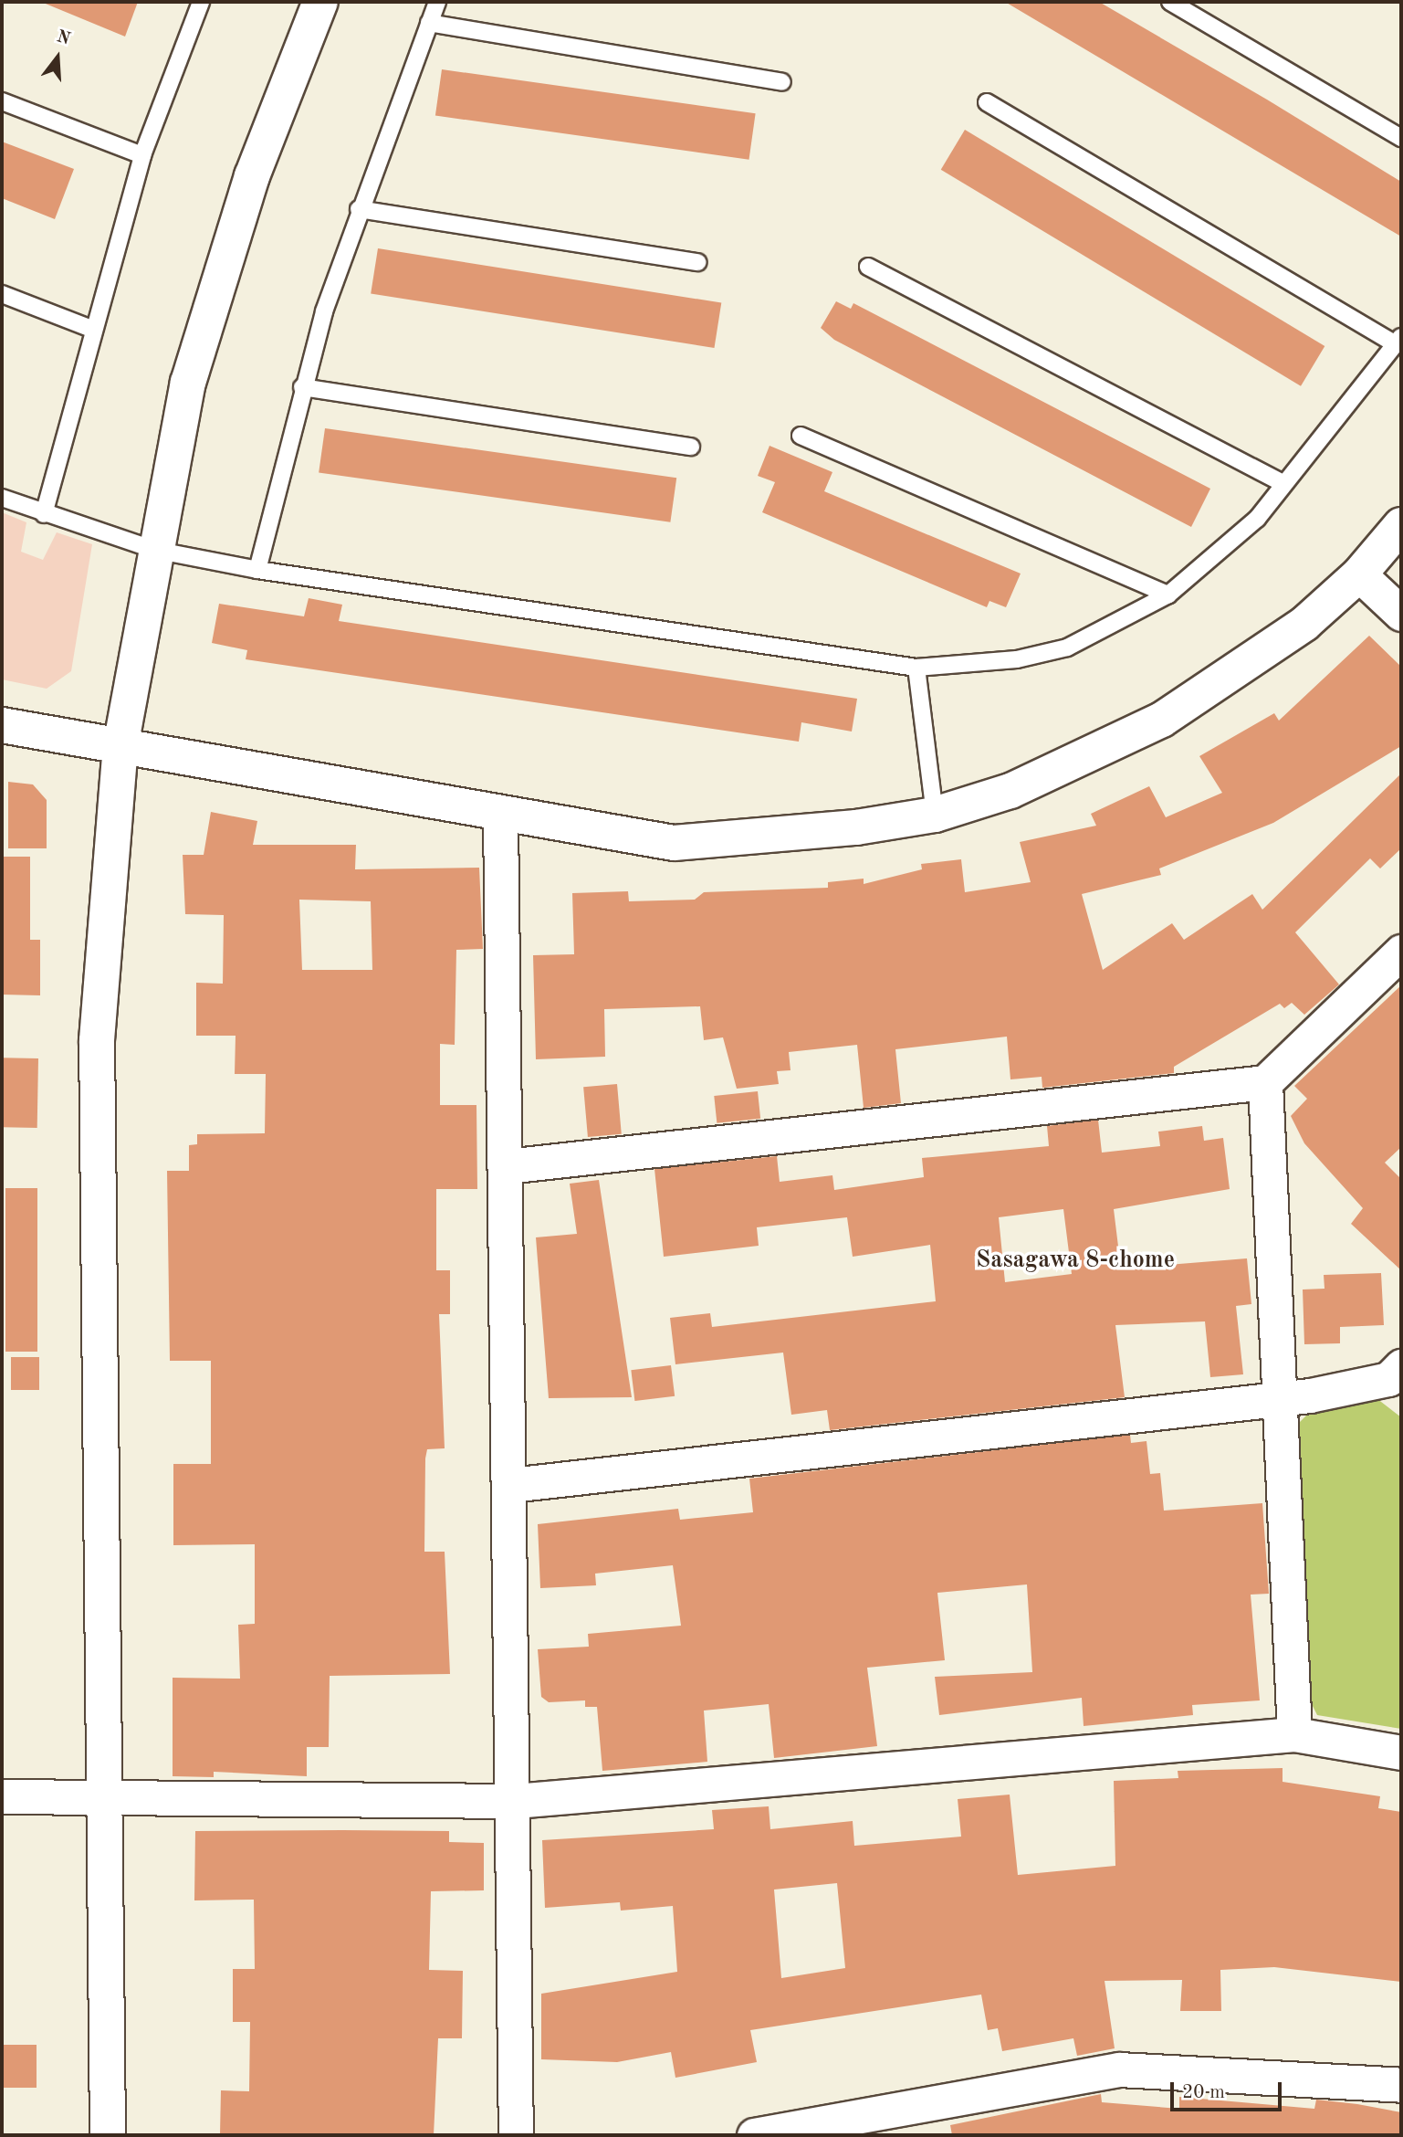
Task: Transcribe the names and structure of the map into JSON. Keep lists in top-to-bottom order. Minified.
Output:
{"districts":["Sasagawa 8-chome"],"scale_bar":"20 m","north":"top"}
